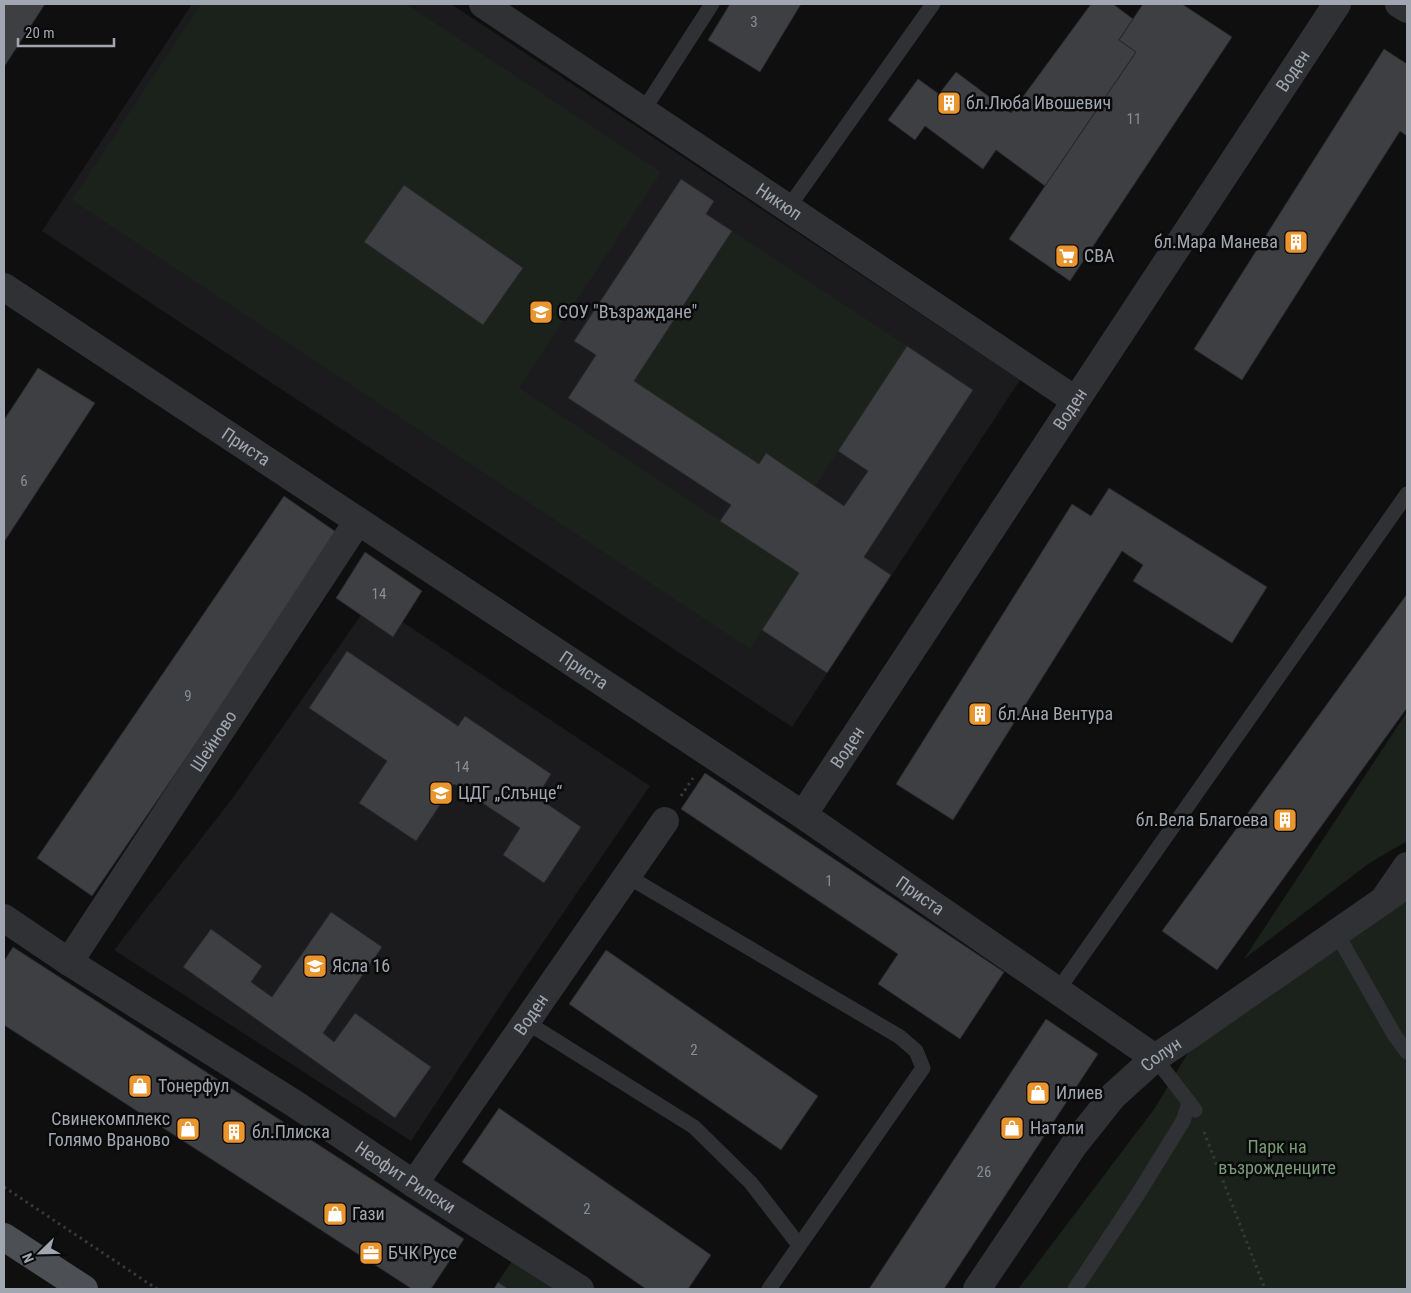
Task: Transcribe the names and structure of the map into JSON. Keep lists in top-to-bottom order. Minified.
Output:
{"streets":{"street":["Воден","Никюп","Приста","Шейново","Солун","Неофит Рилски"]},"crossings":[["Воден","Никюп"],["Воден","Приста"],["Воден","Неофит Рилски"],["Приста","Шейново"],["Приста","Солун"],["Шейново","Неофит Рилски"]],"parks":["Парк на възрожденците"],"places":{"building":["бл.Люба Ивошевич","бл.Мара Манева","бл.Ана Вентура","бл.Вела Благоева","бл.Плиска"],"supermarket":["CBA"],"school or university":["СОУ \"Възраждане\"","ЦДГ „Слънце“","Ясла 16"],"shop":["Тонерфул","Илиев","Натали","Свинекомплекс Голямо Враново","Гази"],"office":["БЧК Русе"]},"house_numbers":["3","11","6","14","9","14","1","2","26","2"],"scale_bar":"20 m","north":"bottom left"}
